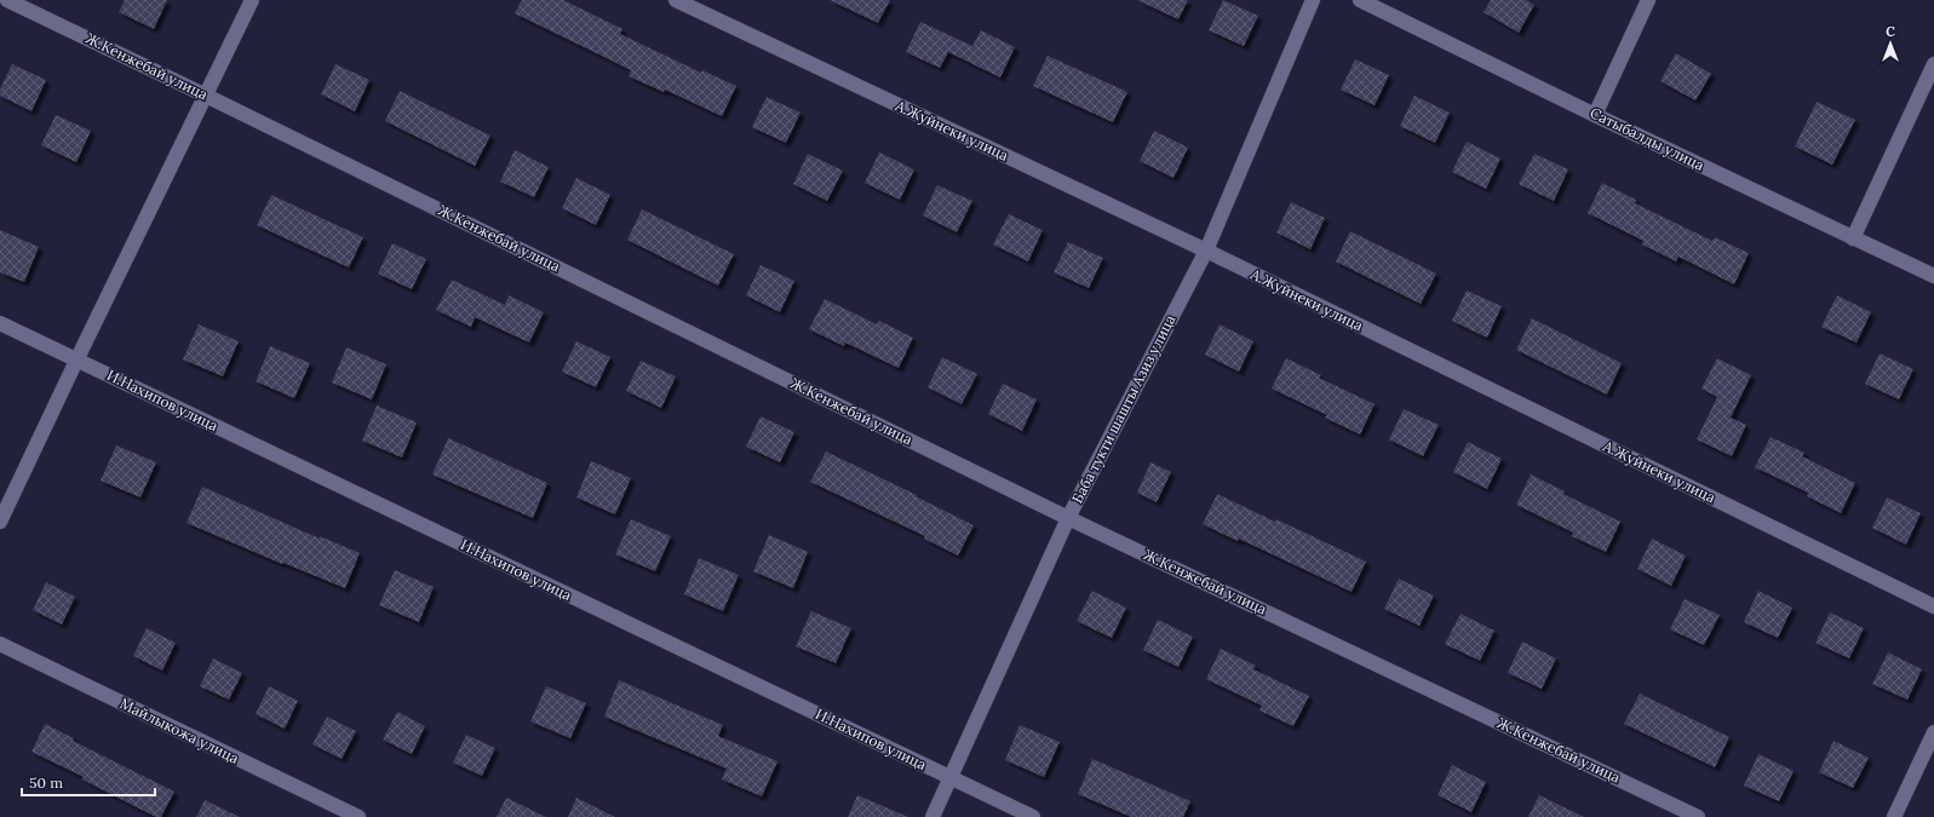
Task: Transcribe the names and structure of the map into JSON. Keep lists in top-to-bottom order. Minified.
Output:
{"streets":{"street":["Ж.Кенжебай улица","А.Жуйнеки улица","Сатыбалды улица","И.Нахипов улица","Баба тукти шашты Азиз улица","Майлыкожа улица"]},"crossings":[["Ж.Кенжебай улица","Баба тукти шашты Азиз улица"],["А.Жуйнеки улица","Баба тукти шашты Азиз улица"],["И.Нахипов улица","Баба тукти шашты Азиз улица"]],"scale_bar":"50 m","north":"top"}
